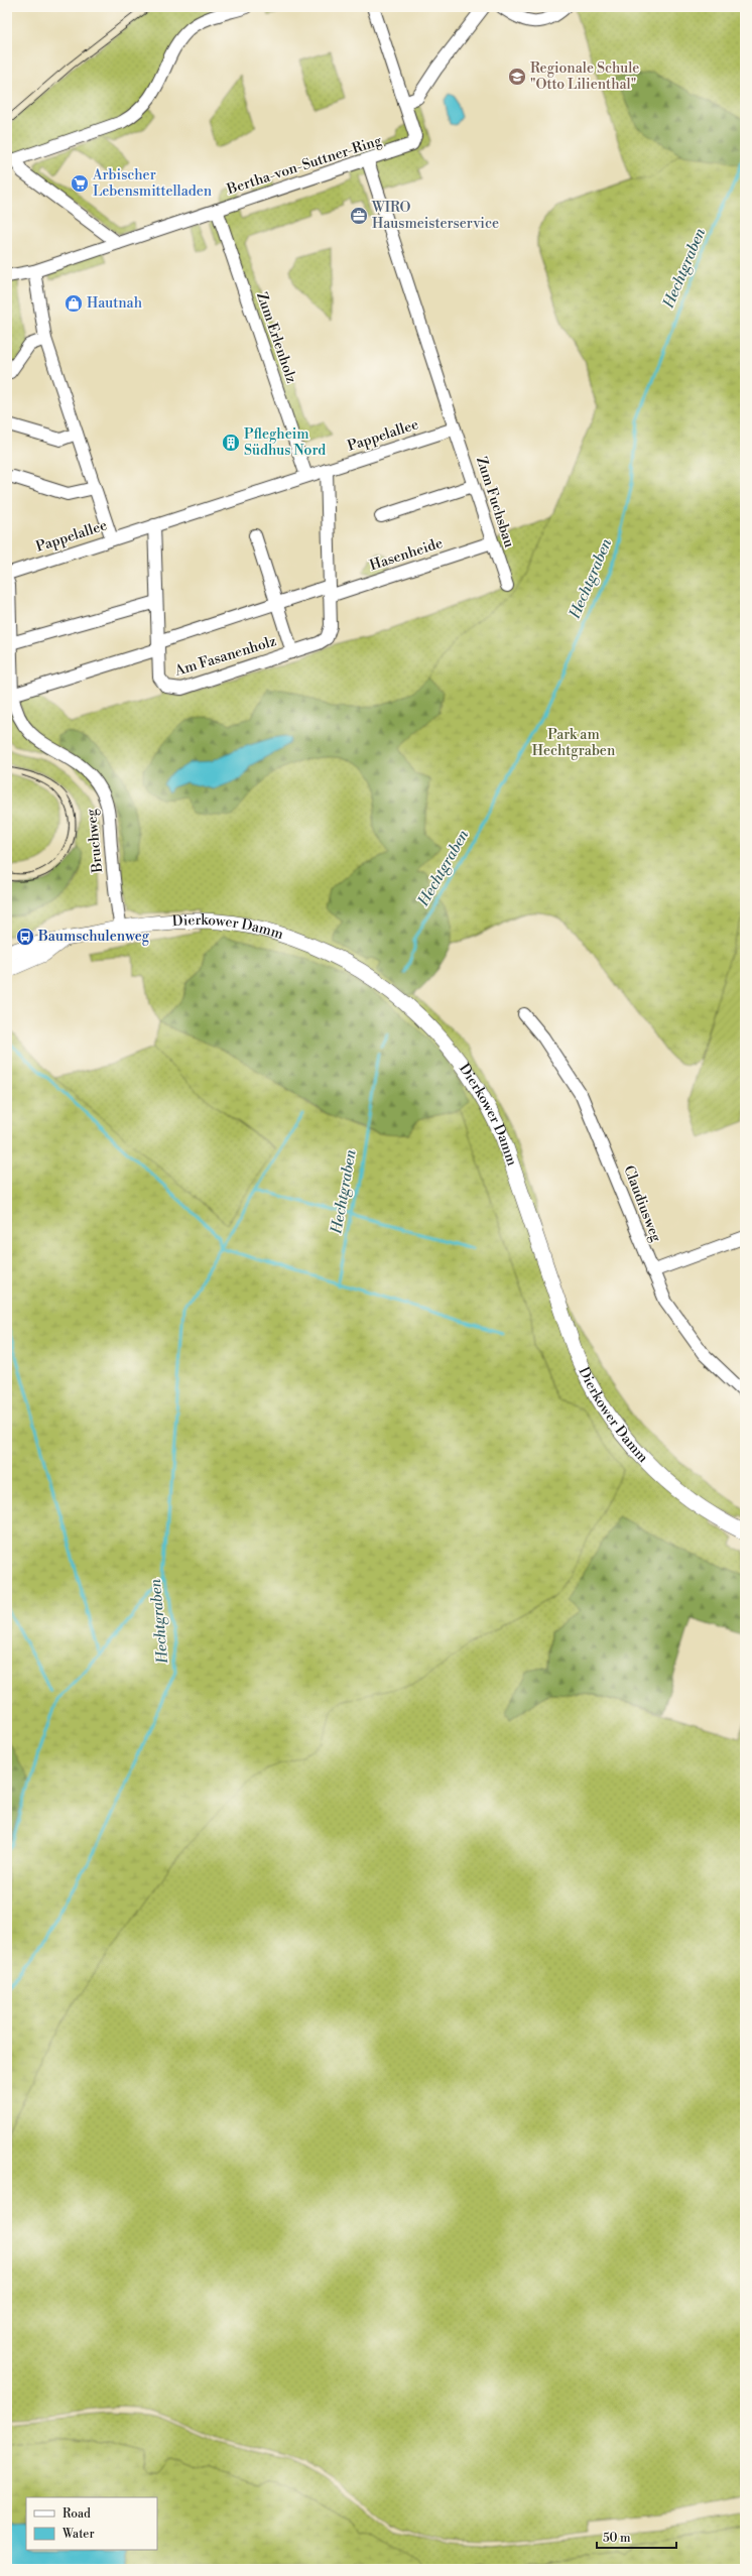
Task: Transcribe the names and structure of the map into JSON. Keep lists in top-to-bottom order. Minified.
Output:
{"streets":{"street":["Bertha-von-Suttner-Ring","Zum Erlenholz","Pappelallee","Zum Fuchsbau","Hasenheide","Am Fasanenholz","Bruchweg","Dierkower Damm","Claudiusweg"]},"crossings":[["Bertha-von-Suttner-Ring","Zum Erlenholz"],["Zum Erlenholz","Pappelallee"],["Pappelallee","Zum Fuchsbau"],["Pappelallee","Am Fasanenholz"],["Zum Fuchsbau","Hasenheide"],["Hasenheide","Am Fasanenholz"],["Bruchweg","Dierkower Damm"]],"water":["Hechtgraben"],"parks":["Park am Hechtgraben"],"places":{"school or university":["Regionale Schule \"Otto Lilienthal\""],"supermarket":["Arbischer Lebensmittelladen"],"office":["WIRO Hausmeisterservice"],"shop":["Hautnah"],"building":["Pflegheim Südhus Nord"],"bus stop":["Baumschulenweg"]},"legend":["Road","Water"],"scale_bar":"50 m"}
